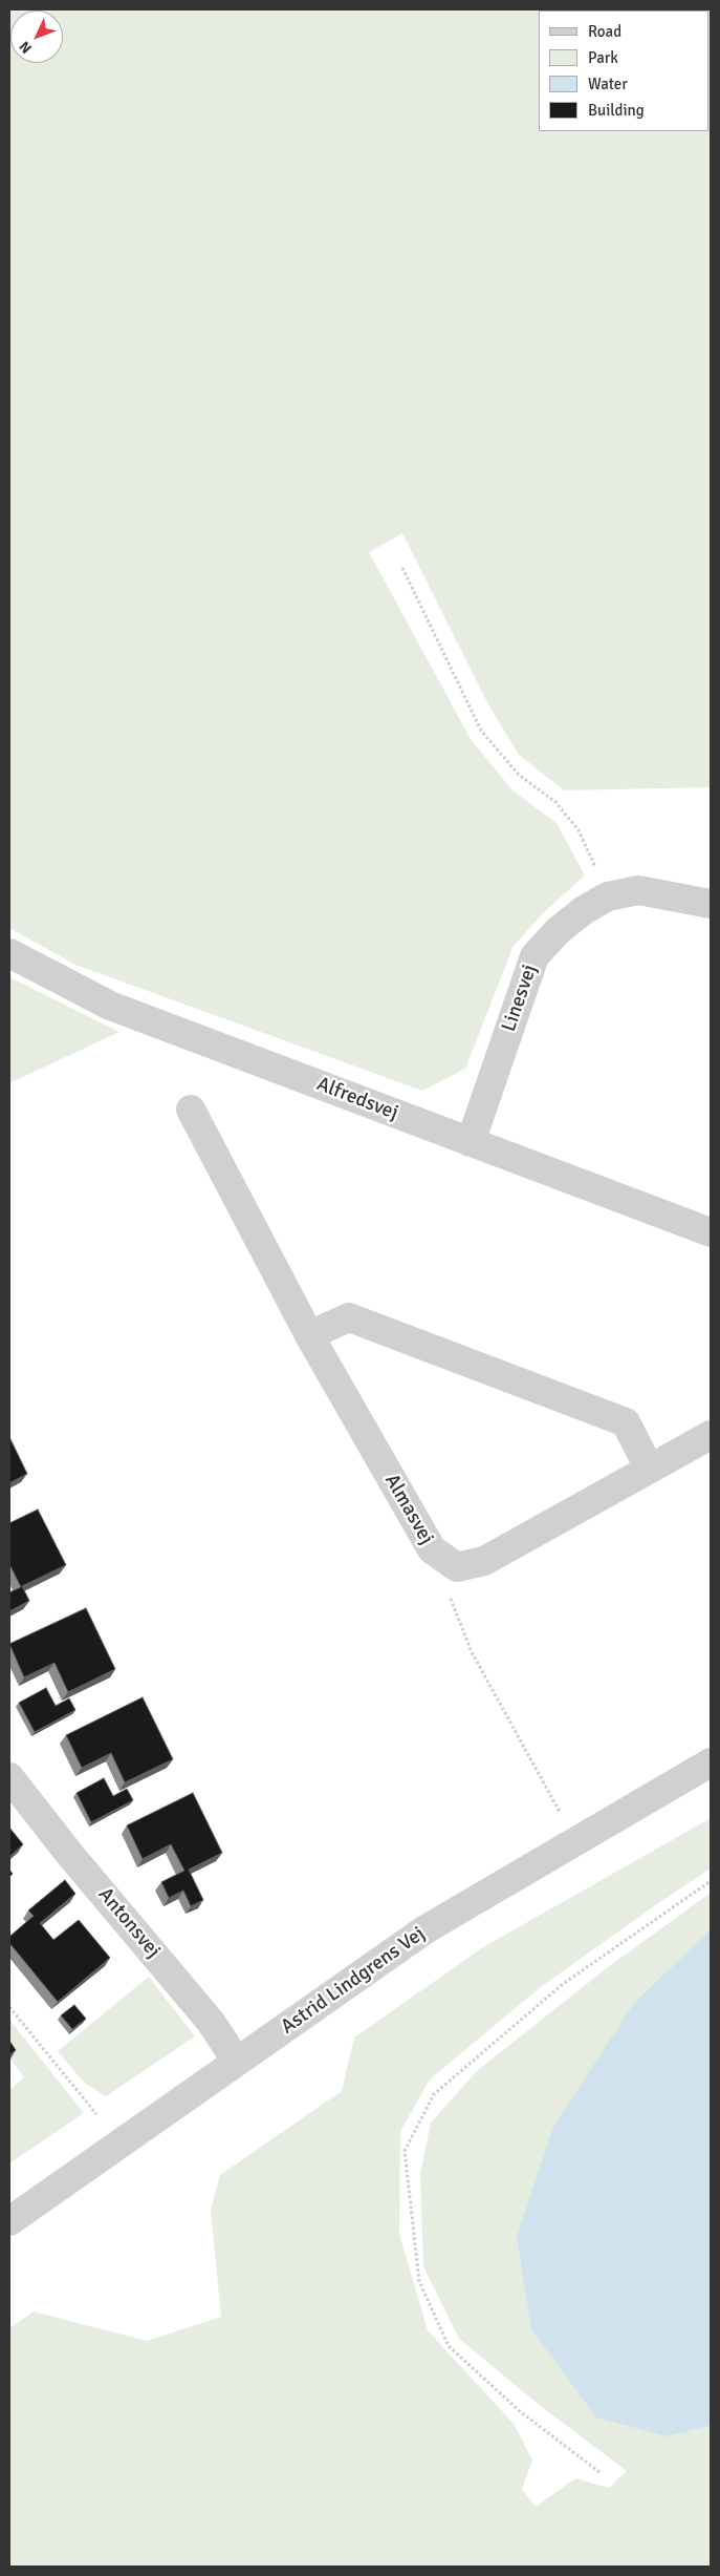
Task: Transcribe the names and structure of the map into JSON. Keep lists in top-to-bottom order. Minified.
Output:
{"streets":{"street":["Linesvej","Alfredsvej","Almasvej","Antonsvej","Astrid Lindgrens Vej"]},"crossings":[["Linesvej","Alfredsvej"],["Antonsvej","Astrid Lindgrens Vej"]],"legend":["Road","Park","Water","Building"],"north":"bottom left"}
